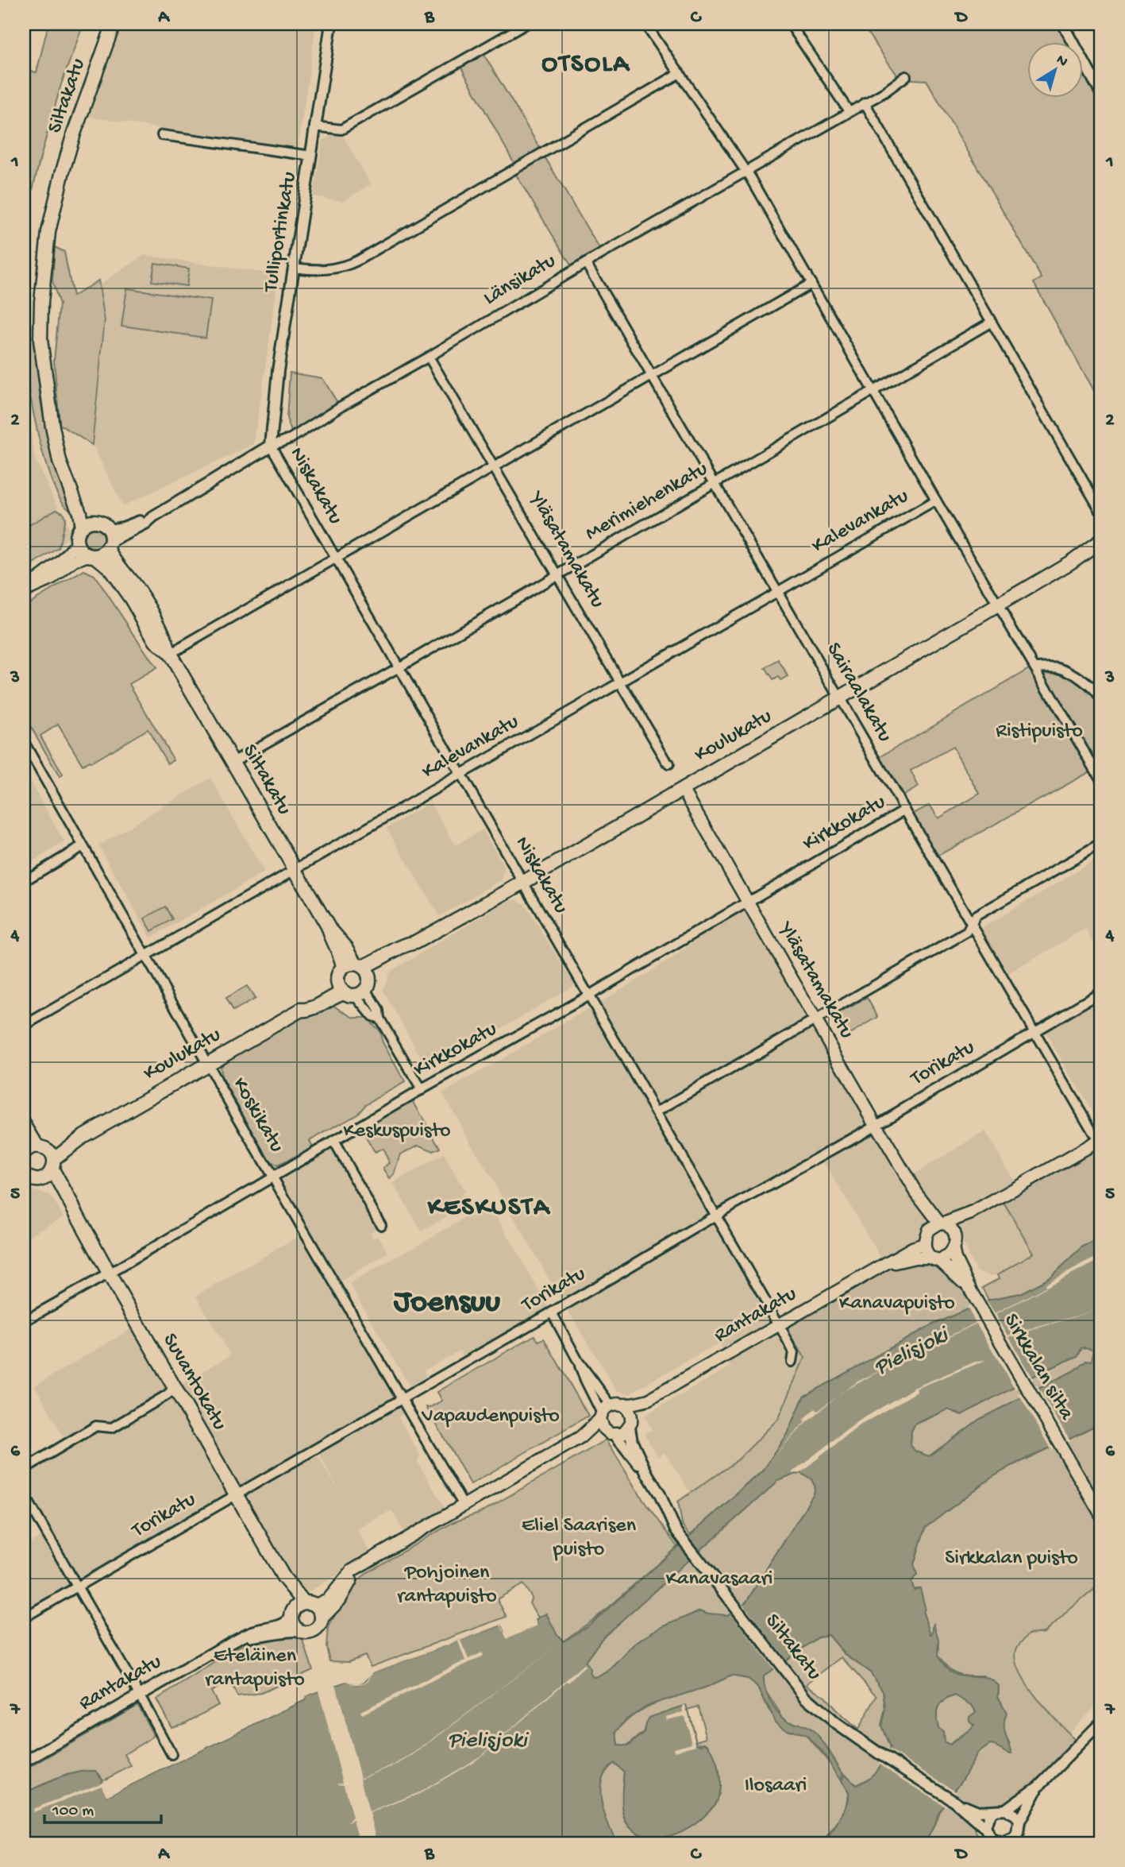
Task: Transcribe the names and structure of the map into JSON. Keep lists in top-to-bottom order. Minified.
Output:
{"streets":{"main road":["Siltakatu","Yläsatamakatu","Koulukatu","Rantakatu","Sirkkalan silta","Suvantokatu"],"street":["Tulliportinkatu","Länsikatu","Niskakatu","Merimiehenkatu","Kalevankatu","Sairaalakatu","Kirkkokatu","Torikatu","Koskikatu"]},"crossings":[["Siltakatu","Länsikatu"],["Siltakatu","Merimiehenkatu"],["Siltakatu","Kalevankatu"],["Siltakatu","Koulukatu"],["Siltakatu","Kirkkokatu"],["Siltakatu","Rantakatu"],["Tulliportinkatu","Länsikatu"],["Tulliportinkatu","Niskakatu"],["Länsikatu","Niskakatu"],["Länsikatu","Yläsatamakatu"],["Länsikatu","Sairaalakatu"],["Niskakatu","Merimiehenkatu"],["Niskakatu","Kalevankatu"],["Niskakatu","Koulukatu"],["Niskakatu","Kirkkokatu"],["Niskakatu","Torikatu"],["Niskakatu","Rantakatu"],["Merimiehenkatu","Yläsatamakatu"],["Merimiehenkatu","Sairaalakatu"],["Kalevankatu","Yläsatamakatu"],["Kalevankatu","Sairaalakatu"],["Kalevankatu","Koskikatu"],["Yläsatamakatu","Koulukatu"],["Yläsatamakatu","Kirkkokatu"],["Yläsatamakatu","Torikatu"],["Yläsatamakatu","Rantakatu"],["Sairaalakatu","Koulukatu"],["Sairaalakatu","Kirkkokatu"],["Sairaalakatu","Torikatu"],["Koulukatu","Koskikatu"],["Koulukatu","Suvantokatu"],["Kirkkokatu","Koskikatu"],["Kirkkokatu","Suvantokatu"],["Torikatu","Koskikatu"],["Torikatu","Suvantokatu"],["Rantakatu","Suvantokatu"]],"districts":["OTSOLA","KESKUSTA","Joensuu"],"water":["Pielisjoki"],"parks":["Ristipuisto","Keskuspuisto","Kanavapuisto","Vapaudenpuisto","Eliel Saarisen puisto","Sirkkalan puisto","Pohjoinen rantapuisto","Kanavasaari","Eteläinen rantapuisto","Ilosaari"],"scale_bar":"100 m","north":"top right","grid":{"columns":["A","B","C","D"],"rows":["1","2","3","4","5","6","7"]}}
